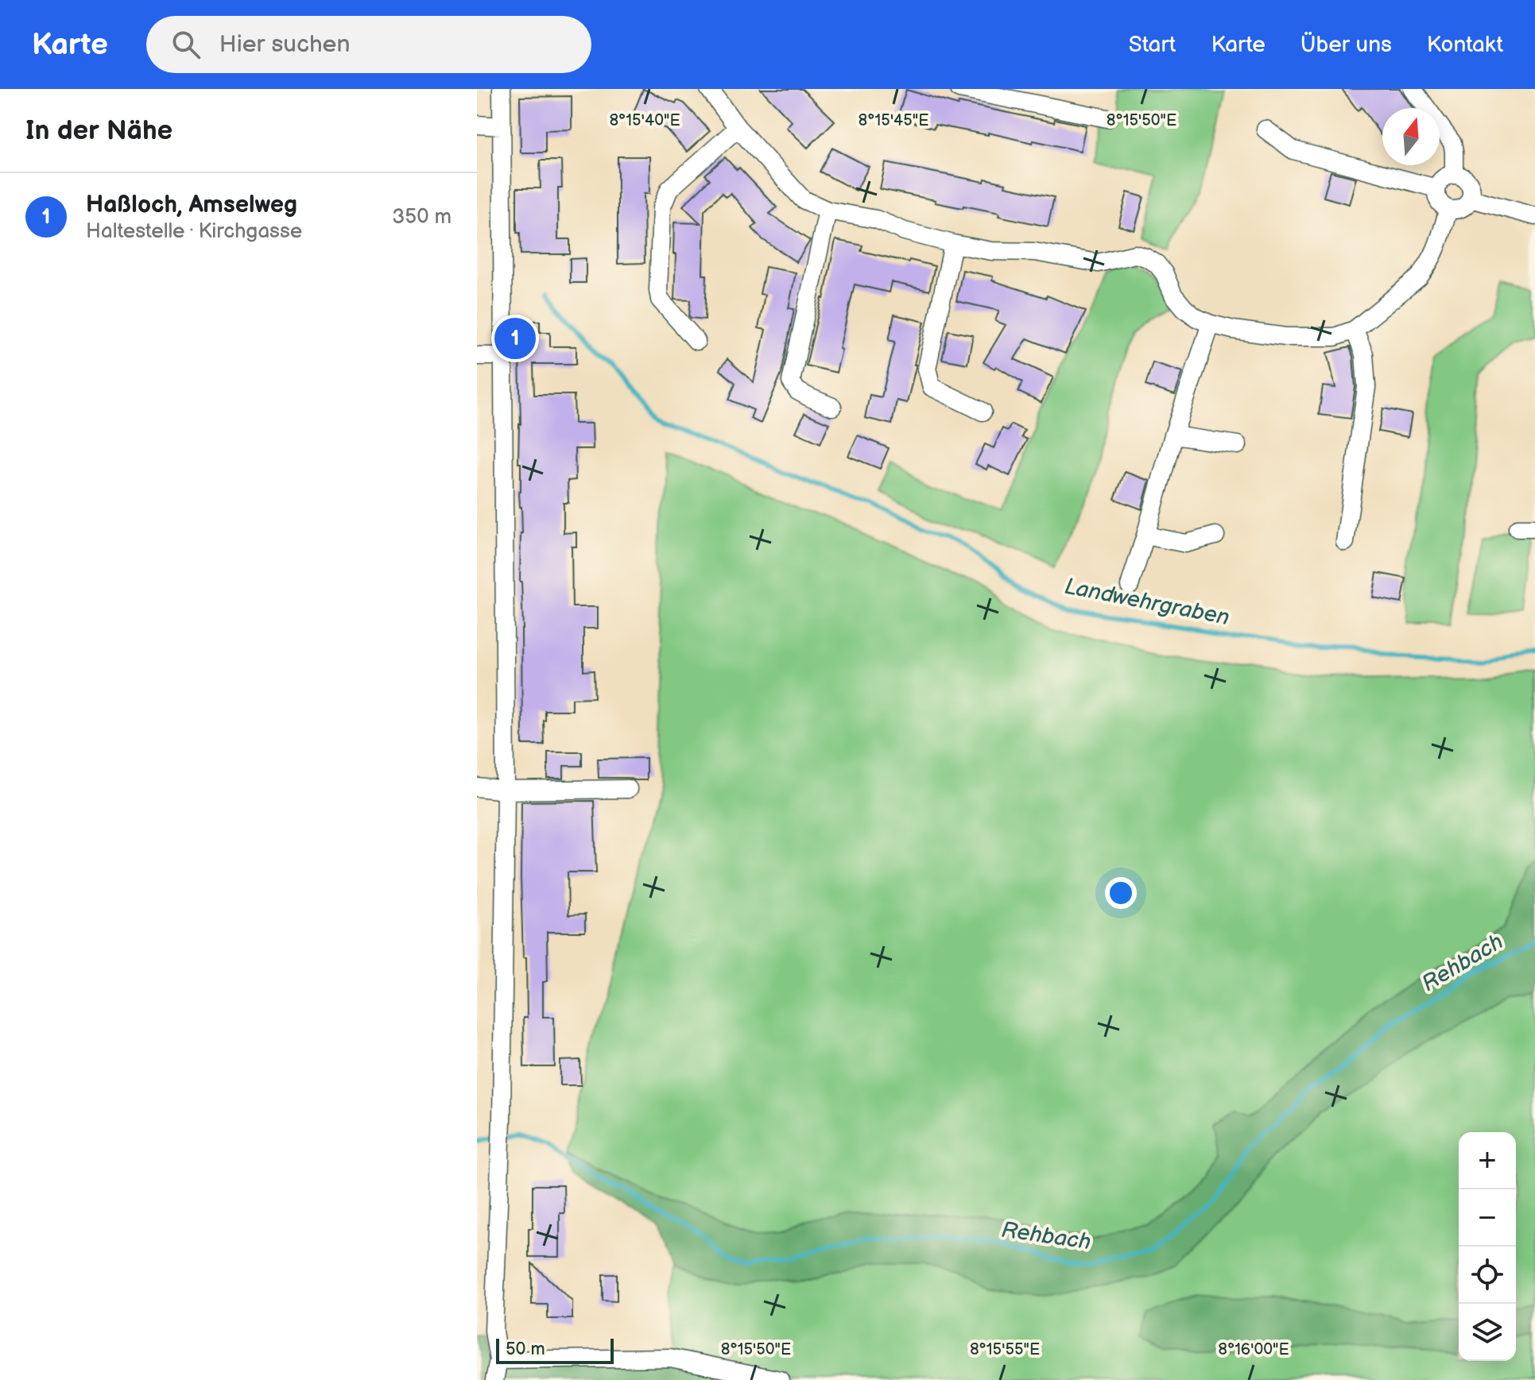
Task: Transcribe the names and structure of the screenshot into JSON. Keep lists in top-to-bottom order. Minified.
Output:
{"water":["Landwehrgraben","Rehbach"],"scale_bar":"50 m","north":"top","page":{"header":"Karte","search":"Hier suchen","nav":["Start","Karte","Über uns","Kontakt"],"heading":"In der Nähe","list":[{"mark":"1","name":"Haßloch, Amselweg","note":"Haltestelle · Kirchgasse","value":"350 m"}],"pins":"1","map_buttons":["+","−"],"scale":"50 m"},"coordinates":["8°15'40\"E","8°15'45\"E","8°15'50\"E","8°15'55\"E","8°16'00\"E"]}
